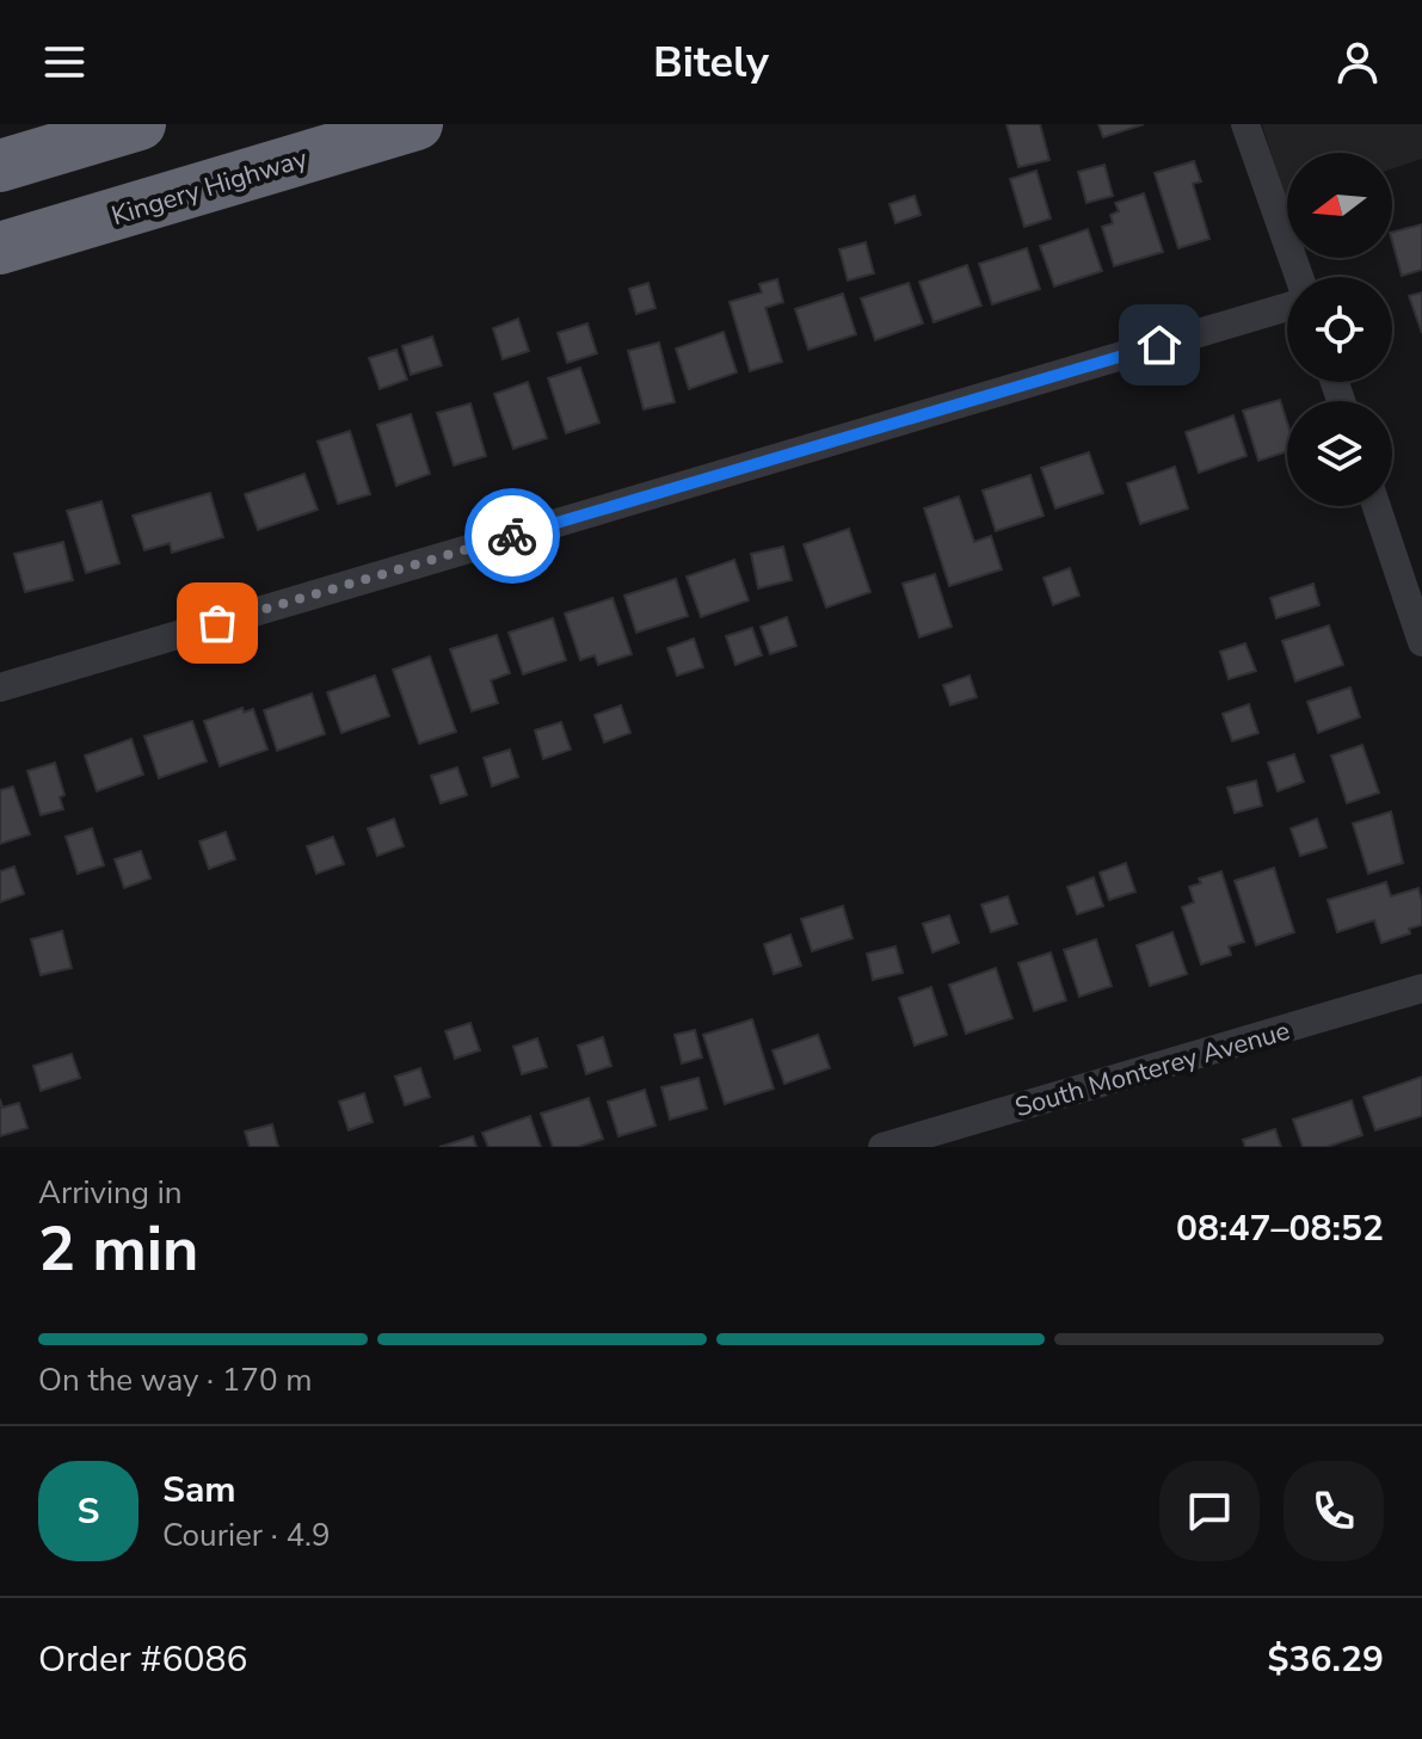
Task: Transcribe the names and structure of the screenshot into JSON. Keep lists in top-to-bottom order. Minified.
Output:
{"streets":{"highway":["Kingery Highway"],"street":["South Monterey Avenue"]},"north":"left","page":{"header":"Bitely","heading":["2 min","Arriving in","08:47–08:52"],"panel":["Sam","Courier · 4.9","Order #6086","$36.29"],"bar":"On the way · 170 m","round":"S"}}
